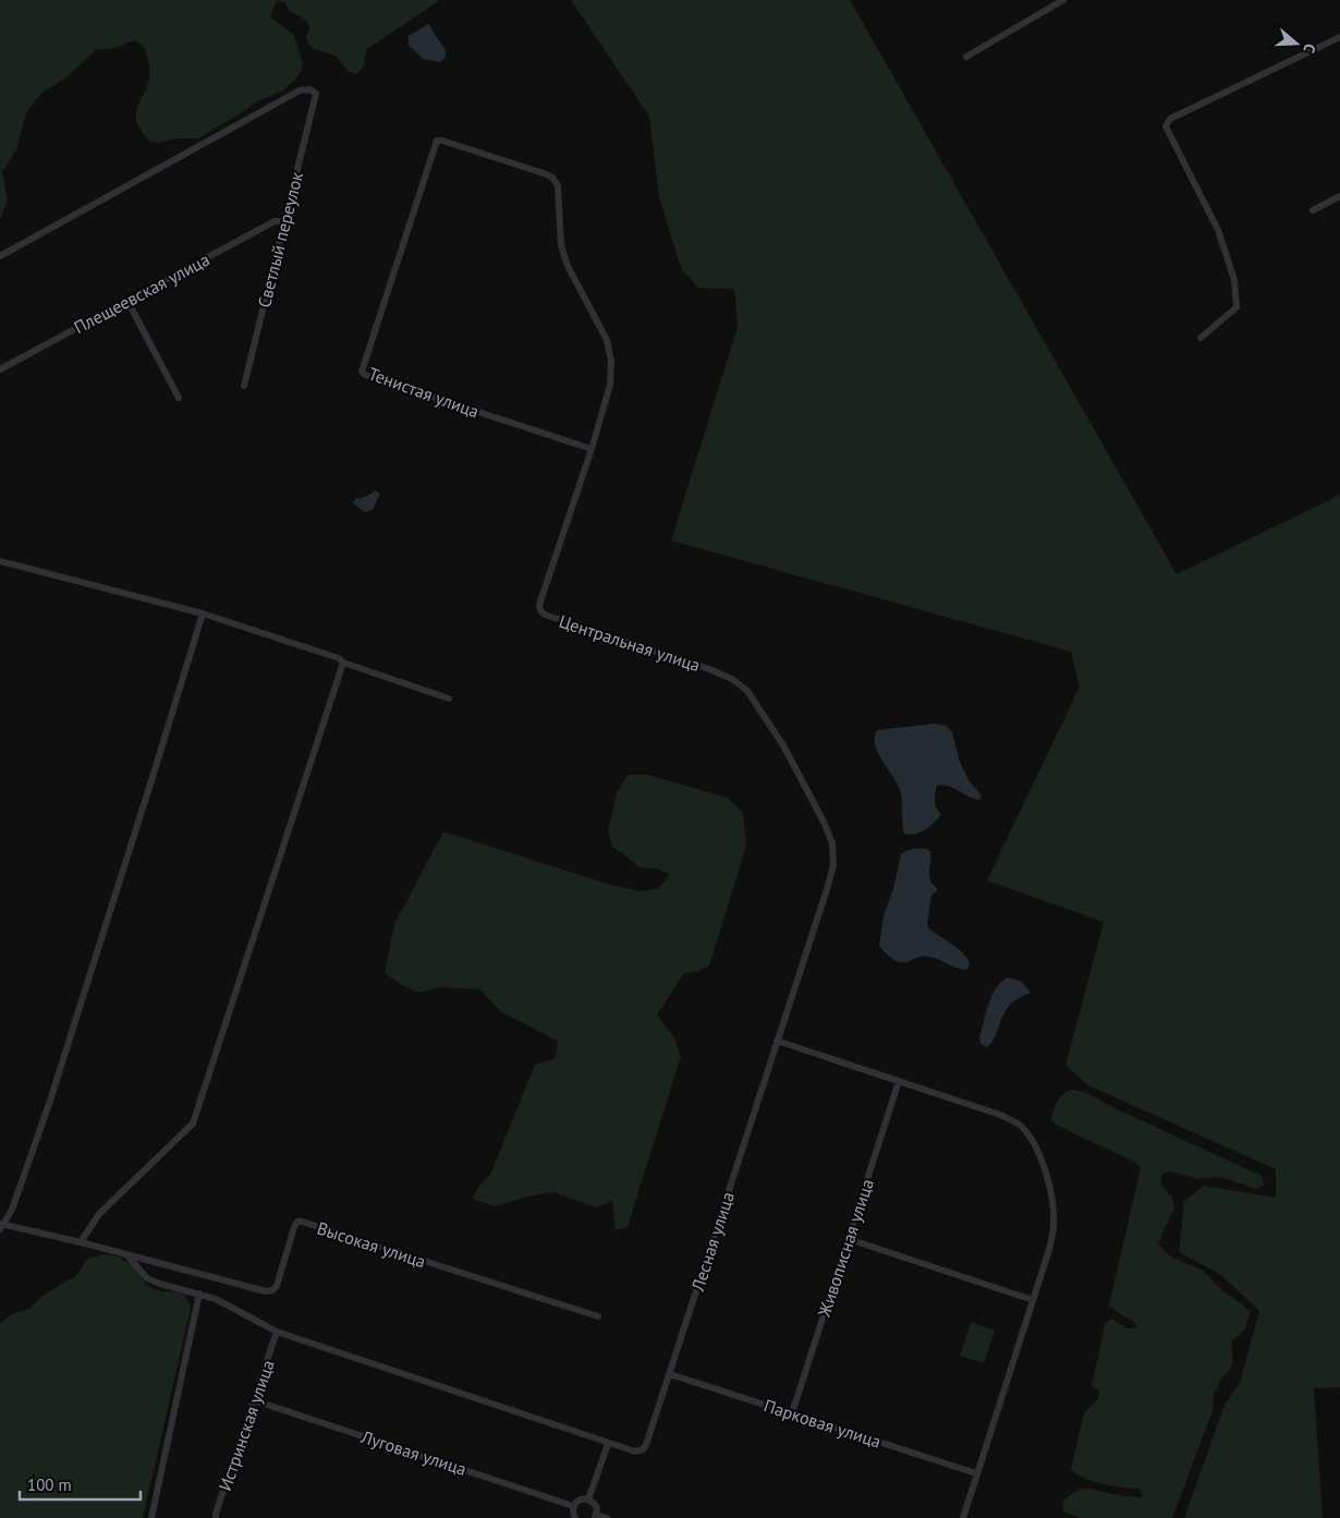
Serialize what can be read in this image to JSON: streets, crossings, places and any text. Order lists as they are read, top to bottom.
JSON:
{
  "streets": {
    "street": [
      "Светлый переулок",
      "Плещеевская улица",
      "Тенистая улица",
      "Центральная улица",
      "Лесная улица",
      "Высокая улица",
      "Живописная улица",
      "Парковая улица",
      "Истринская улица",
      "Луговая улица"
    ]
  },
  "crossings": [
    ["Светлый переулок", "Плещеевская улица"],
    ["Тенистая улица", "Центральная улица"],
    ["Центральная улица", "Лесная улица"],
    ["Лесная улица", "Парковая улица"],
    ["Живописная улица", "Парковая улица"],
    ["Истринская улица", "Луговая улица"]
  ],
  "scale_bar": "100 m",
  "north": "right"
}
